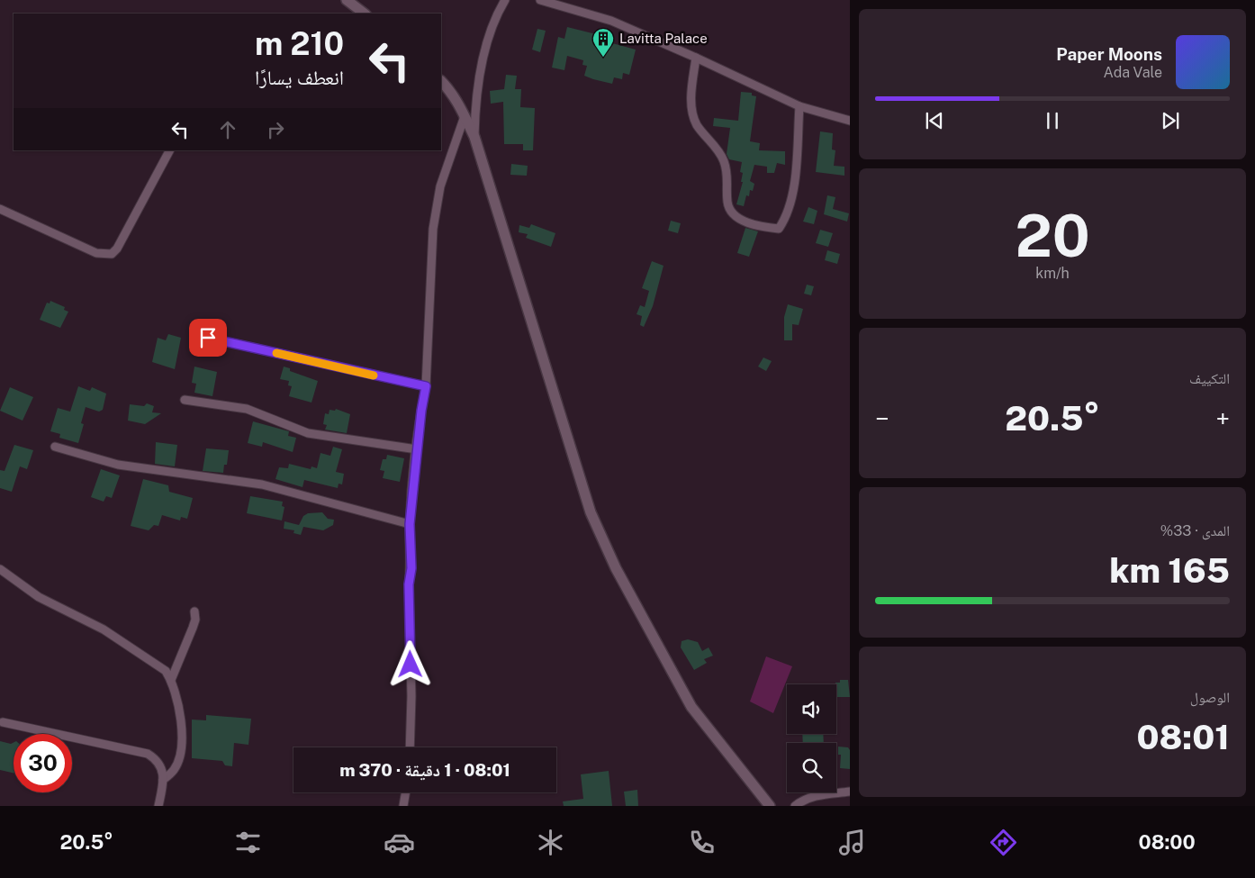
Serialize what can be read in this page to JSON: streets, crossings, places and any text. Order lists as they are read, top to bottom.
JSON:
{
  "places": {
    "building": ["Lavitta Palace"]
  },
  "page": {
    "turn": ["210 m", "انعطف يسارًا"],
    "song": ["Paper Moons", "Ada Vale"],
    "tile": [
      ["20", "km/h"],
      "التكييف",
      ["المدى · 33%", "165 km"],
      ["الوصول", "08:01"]
    ],
    "heat": ["−", "20.5°", "+"],
    "limit": "30",
    "trip": "08:01 · 1 دقيقة · 370 m",
    "tabs": ["08:00", "20.5°"]
  }
}
